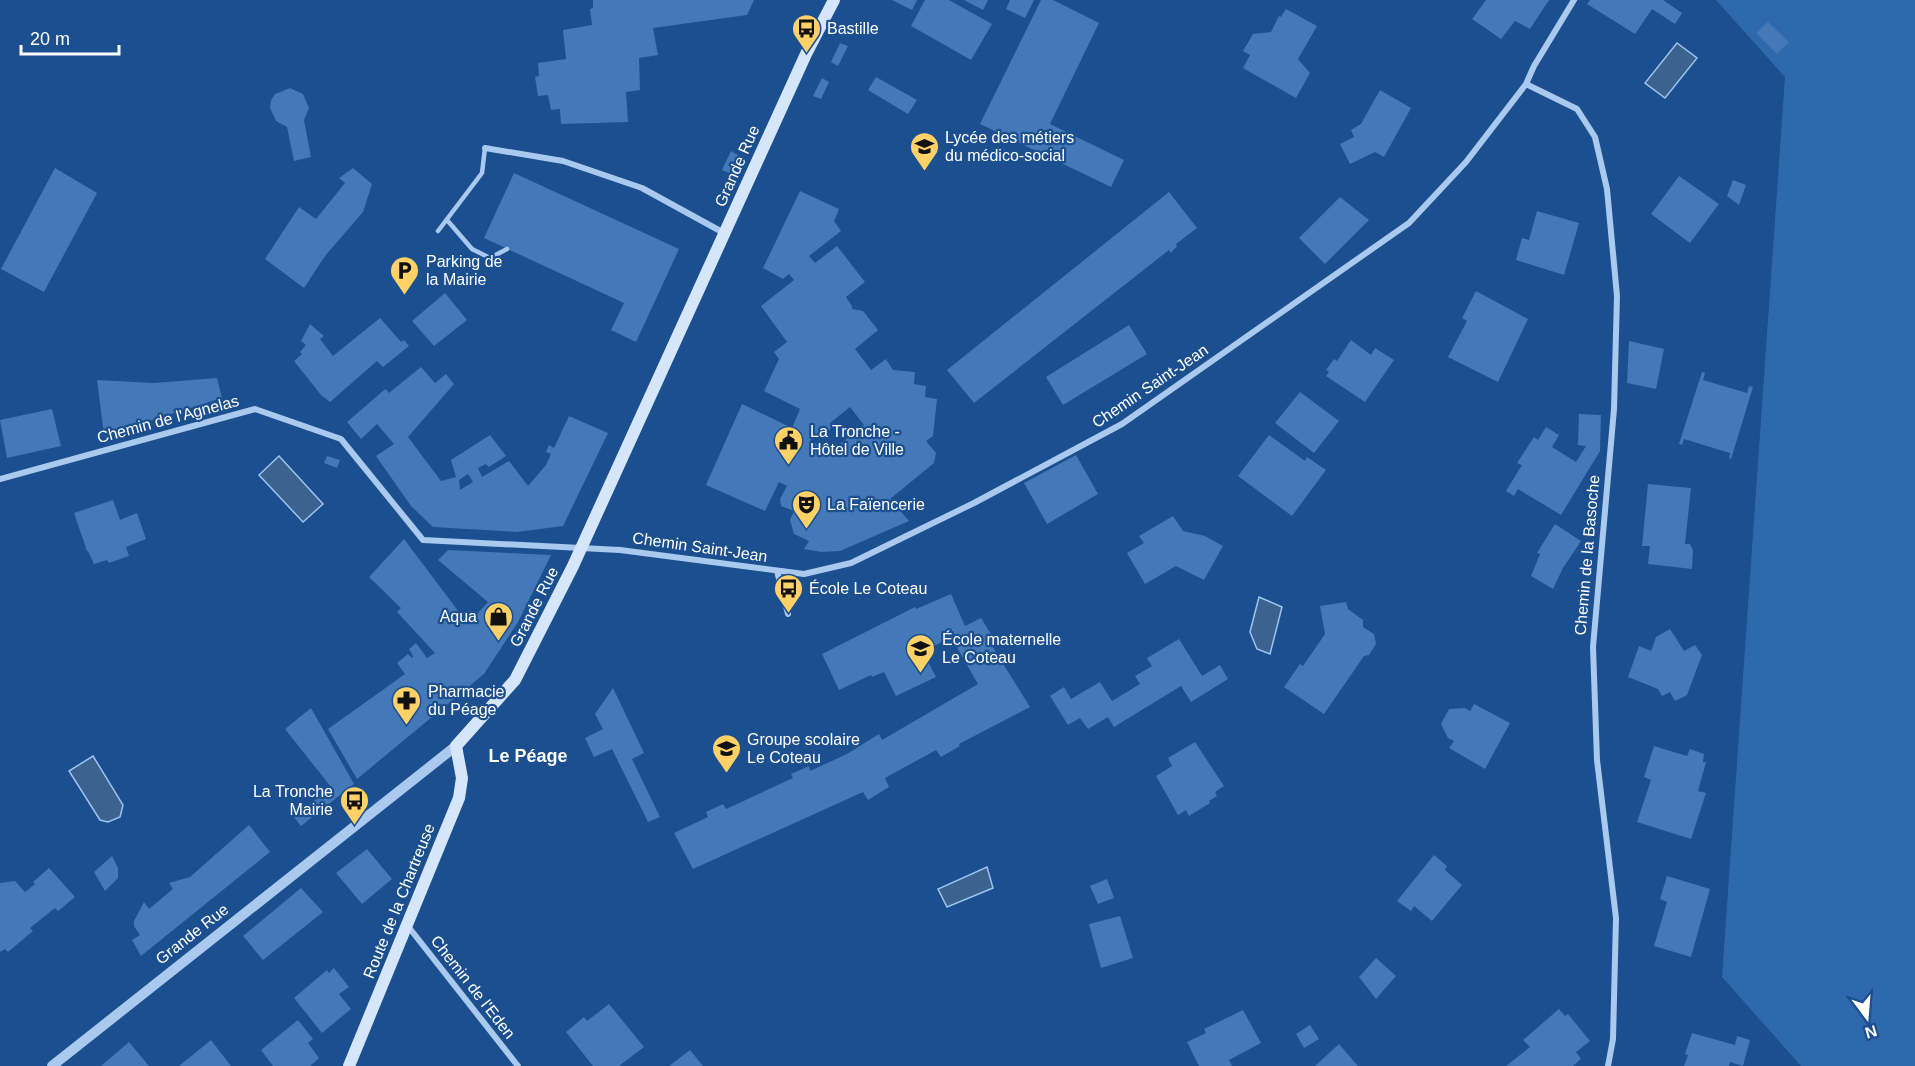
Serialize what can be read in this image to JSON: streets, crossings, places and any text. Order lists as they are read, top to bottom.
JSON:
{
  "streets": {
    "main road": ["Grande Rue", "Route de la Chartreuse"],
    "street": [
      "Chemin Saint-Jean",
      "Chemin de l'Agnelas",
      "Chemin de la Basoche",
      "Chemin de l'Eden"
    ]
  },
  "crossings": [
    ["Grande Rue", "Chemin Saint-Jean"],
    ["Grande Rue", "Chemin de l'Agnelas"],
    ["Grande Rue", "Route de la Chartreuse"],
    ["Chemin Saint-Jean", "Chemin de l'Agnelas"],
    ["Chemin Saint-Jean", "Chemin de la Basoche"],
    ["Route de la Chartreuse", "Chemin de l'Eden"]
  ],
  "districts": ["Le Péage"],
  "places": {
    "bus stop": ["Bastille", "École Le Coteau", "La Tronche Mairie"],
    "school or university": ["Lycée des métiers du médico-social", "École maternelle Le Coteau", "Groupe scolaire Le Coteau"],
    "parking": ["Parking de la Mairie"],
    "public building": ["La Tronche - Hôtel de Ville"],
    "theatre": ["La Faïencerie"],
    "shop": ["Aqua"],
    "pharmacy": ["Pharmacie du Péage"]
  },
  "scale_bar": "20 m",
  "north": "bottom"
}
